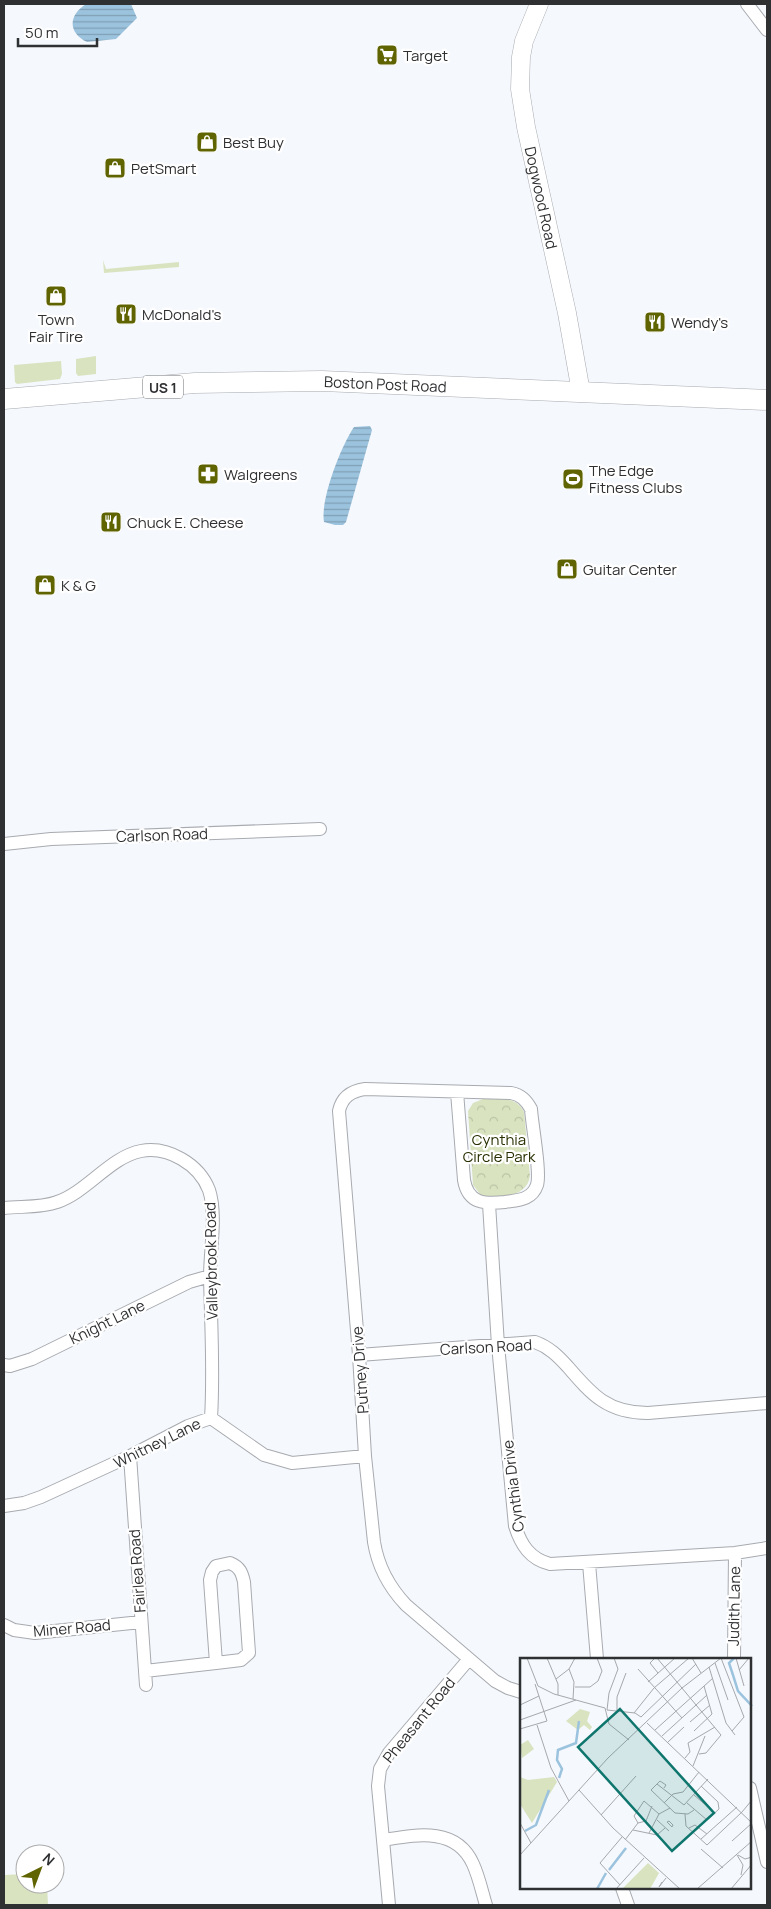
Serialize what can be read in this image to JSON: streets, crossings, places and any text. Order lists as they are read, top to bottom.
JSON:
{
  "streets": {
    "main road": ["Boston Post Road", "US 1"],
    "street": [
      "Dogwood Road",
      "Carlson Road",
      "Valleybrook Road",
      "Knight Lane",
      "Putney Drive",
      "Whitney Lane",
      "Cynthia Drive",
      "Fairlea Road",
      "Judith Lane",
      "Miner Road",
      "Pheasant Road"
    ]
  },
  "crossings": [
    ["Dogwood Road", "Boston Post Road"],
    ["Carlson Road", "Putney Drive"],
    ["Carlson Road", "Cynthia Drive"],
    ["Valleybrook Road", "Knight Lane"],
    ["Valleybrook Road", "Whitney Lane"],
    ["Putney Drive", "Whitney Lane"],
    ["Putney Drive", "Cynthia Drive"],
    ["Putney Drive", "Pheasant Road"],
    ["Whitney Lane", "Fairlea Road"],
    ["Cynthia Drive", "Judith Lane"],
    ["Fairlea Road", "Miner Road"]
  ],
  "parks": ["Cynthia Circle Park"],
  "places": {
    "supermarket": ["Target"],
    "shop": [
      "Best Buy",
      "PetSmart",
      "Town Fair Tire",
      "Guitar Center",
      "K & G"
    ],
    "restaurant": ["McDonald's", "Wendy's", "Chuck E. Cheese"],
    "pharmacy": ["Walgreens"],
    "sports": ["The Edge Fitness Clubs"]
  },
  "scale_bar": "50 m",
  "north": "top right"
}
